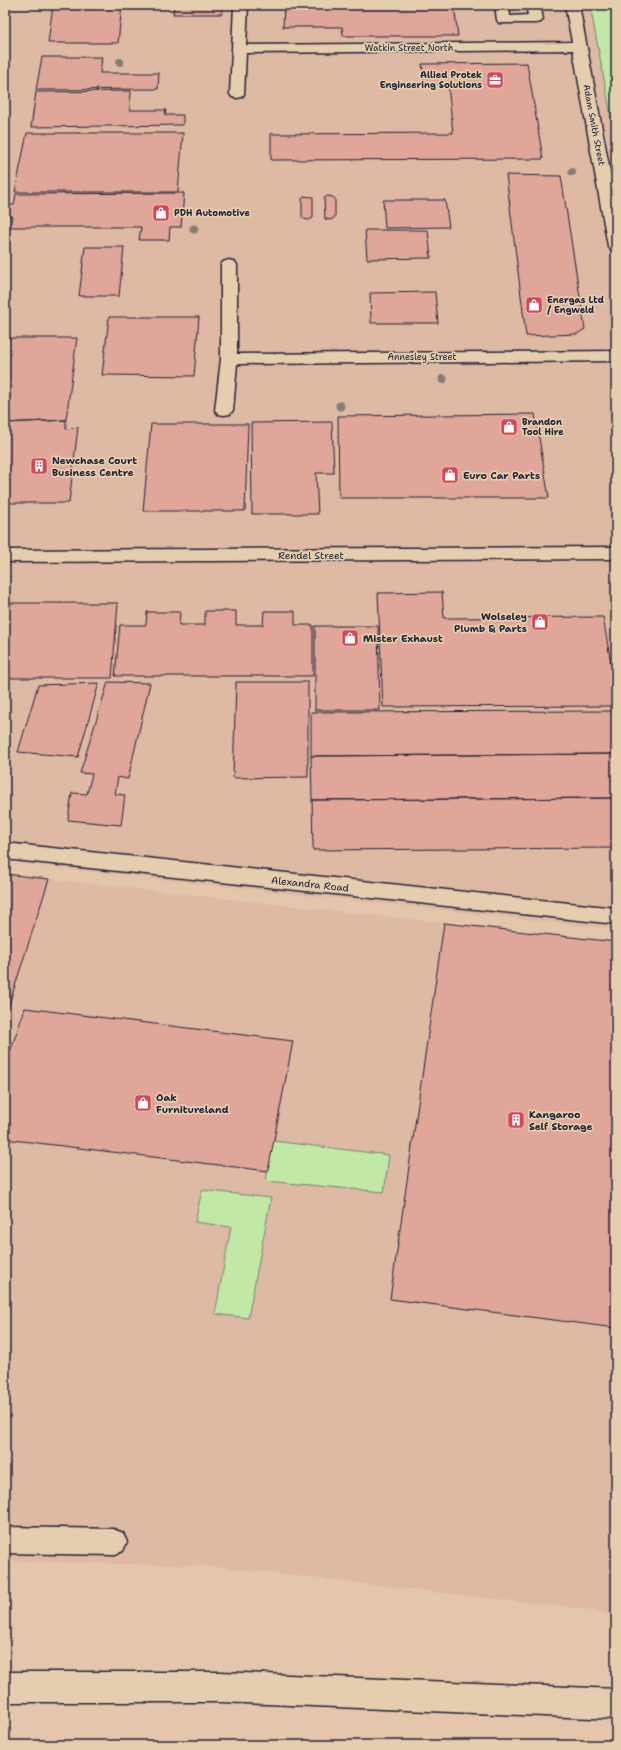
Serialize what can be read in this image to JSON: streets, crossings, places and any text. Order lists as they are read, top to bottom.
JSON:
{
  "streets": {
    "street": [
      "Watkin Street North",
      "Adam Smith Street",
      "Annesley Street",
      "Rendel Street",
      "Alexandra Road"
    ]
  },
  "crossings": [
    ["Watkin Street North", "Adam Smith Street"]
  ],
  "places": {
    "office": ["Allied Protek Engineering Solutions"],
    "shop": [
      "PDH Automotive",
      "Energas Ltd / Engweld",
      "Brandon Tool Hire",
      "Euro Car Parts",
      "Wolseley Plumb & Parts",
      "Mister Exhaust",
      "Oak Furnitureland"
    ],
    "building": ["Newchase Court Business Centre", "Kangaroo Self Storage"]
  }
}
